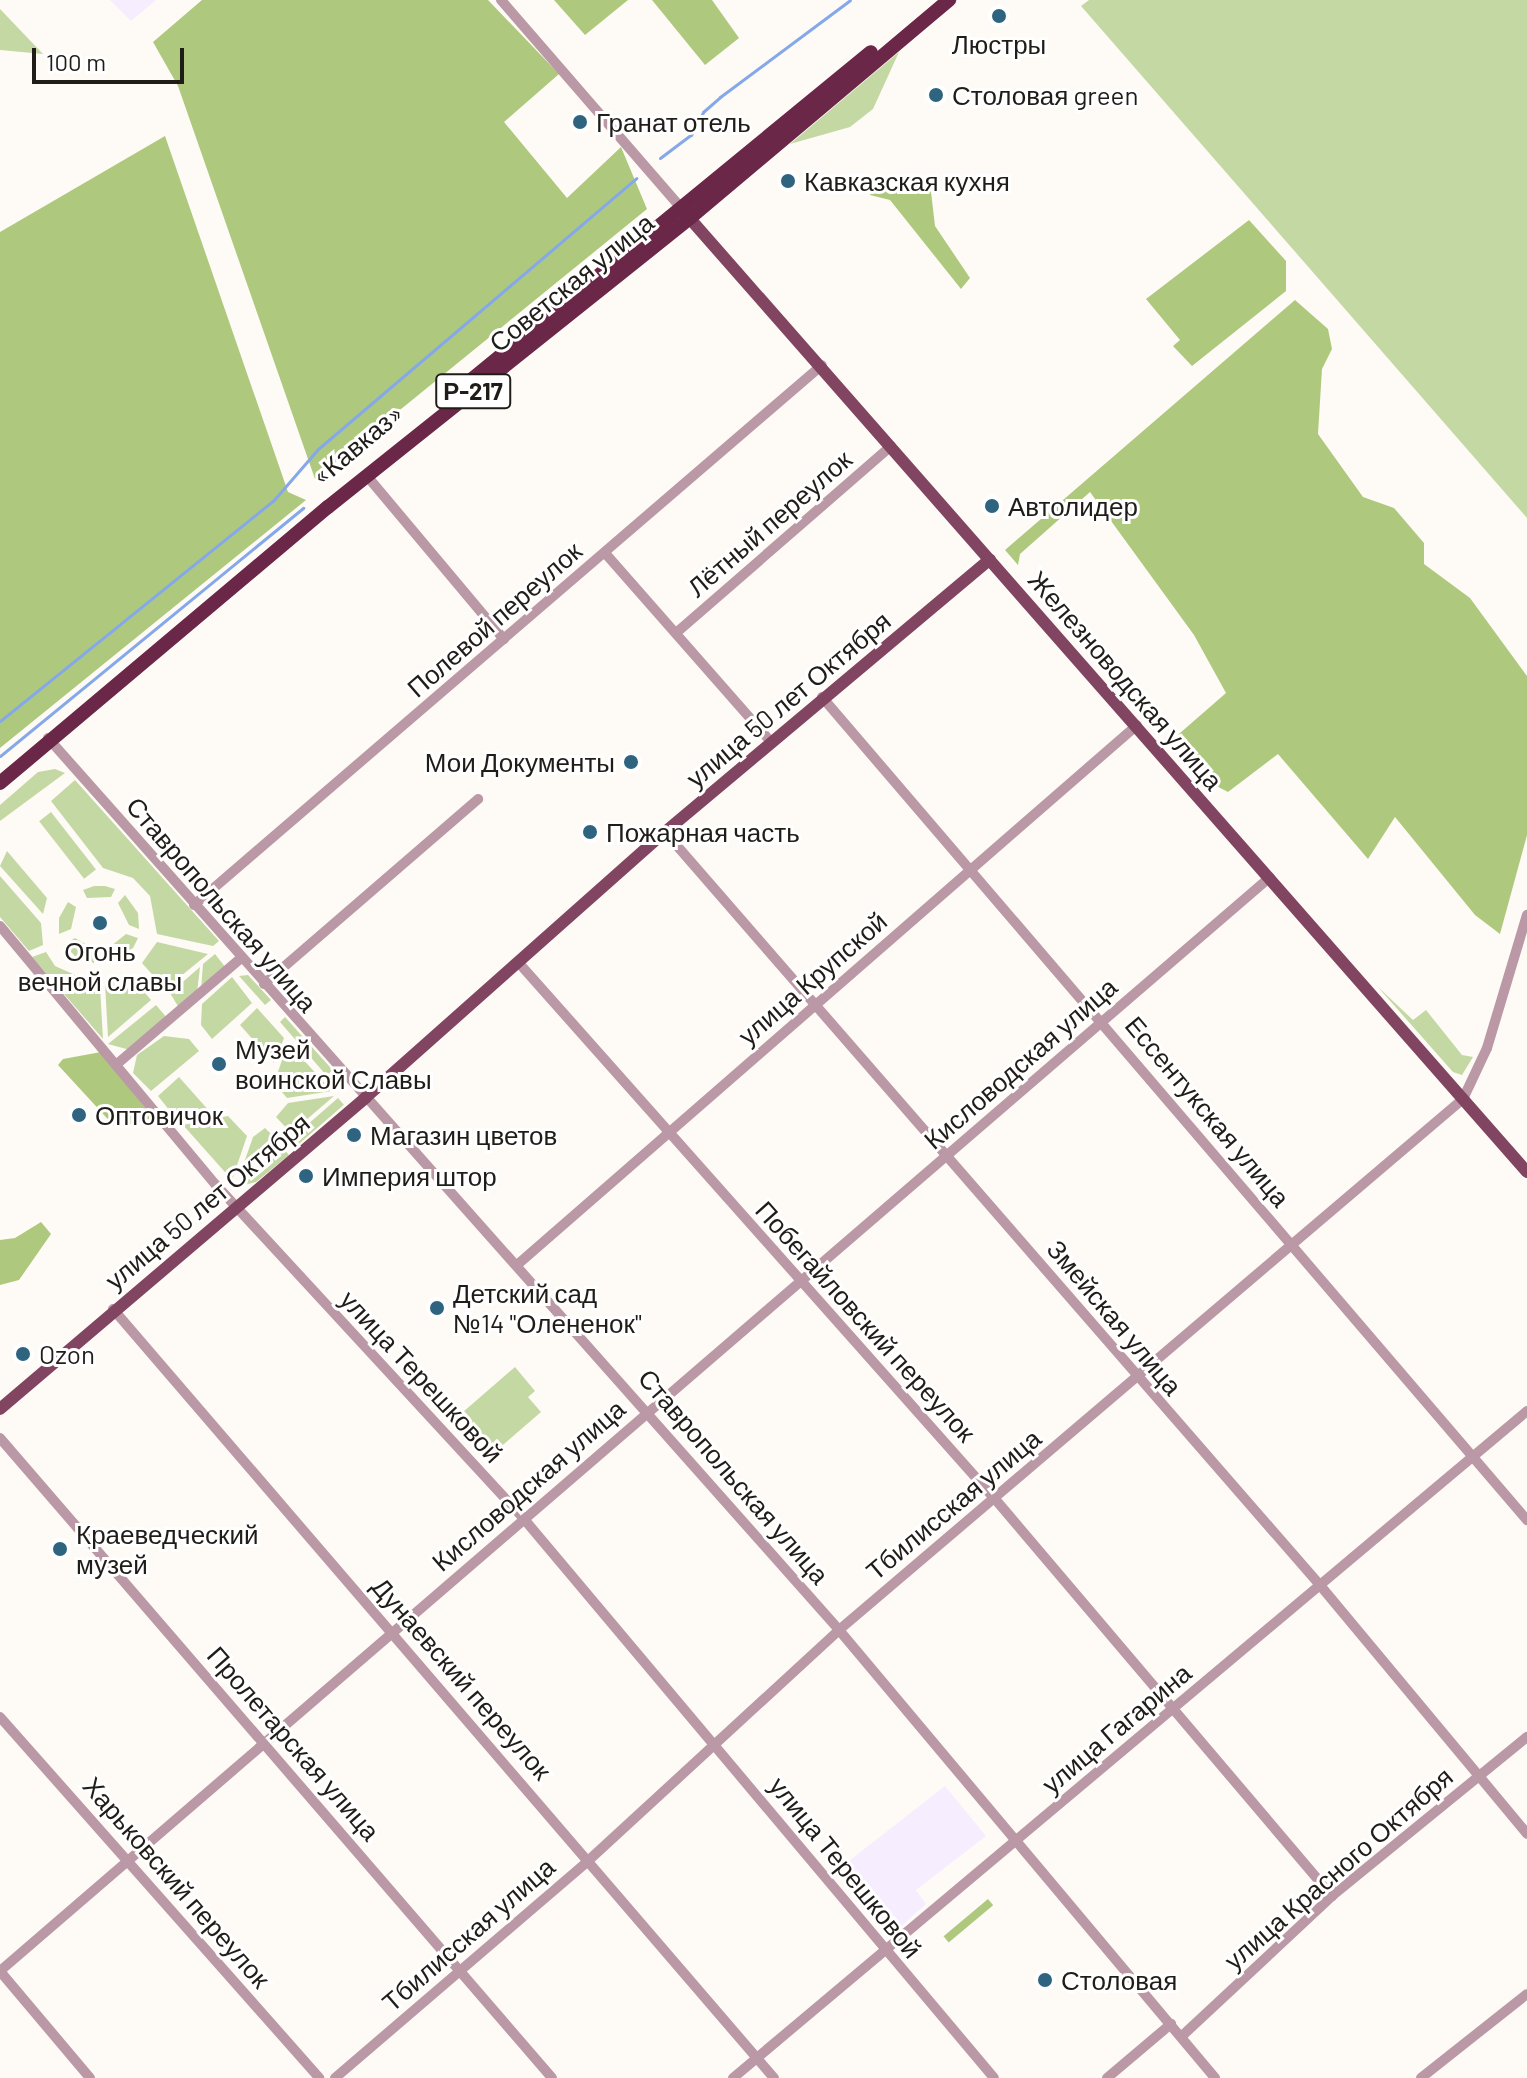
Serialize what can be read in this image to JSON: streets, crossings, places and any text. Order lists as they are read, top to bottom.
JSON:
{
  "streets": {
    "highway": ["Советская улица", "Р-217", "«Кавказ»"],
    "main road": ["Железноводская улица", "улица 50 лет Октября"],
    "street": [
      "Лётный переулок",
      "Полевой переулок",
      "Ставропольская улица",
      "улица Крупской",
      "Кисловодская улица",
      "Ессентукская улица",
      "Змейская улица",
      "Побегайловский переулок",
      "улица Терешковой",
      "Тбилисская улица",
      "Дунаевский переулок",
      "улица Гагарина",
      "Пролетарская улица",
      "улица Красного Октября",
      "Харьковский переулок"
    ]
  },
  "crossings": [
    ["Советская улица", "«Кавказ»"],
    ["Советская улица", "Железноводская улица"],
    ["Советская улица", "Ставропольская улица"],
    ["«Кавказ»", "Железноводская улица"],
    ["«Кавказ»", "Ставропольская улица"],
    ["Лётный переулок", "Железноводская улица"],
    ["Полевой переулок", "Железноводская улица"],
    ["Полевой переулок", "Ставропольская улица"],
    ["Железноводская улица", "улица 50 лет Октября"],
    ["Железноводская улица", "улица Крупской"],
    ["Железноводская улица", "Кисловодская улица"],
    ["Железноводская улица", "Тбилисская улица"],
    ["улица 50 лет Октября", "Ставропольская улица"],
    ["улица 50 лет Октября", "Ессентукская улица"],
    ["улица 50 лет Октября", "Змейская улица"],
    ["улица 50 лет Октября", "Побегайловский переулок"],
    ["улица 50 лет Октября", "улица Терешковой"],
    ["улица 50 лет Октября", "Дунаевский переулок"],
    ["Ставропольская улица", "улица Крупской"],
    ["Ставропольская улица", "Кисловодская улица"],
    ["Ставропольская улица", "Тбилисская улица"],
    ["Ставропольская улица", "улица Гагарина"],
    ["Ставропольская улица", "улица Красного Октября"],
    ["улица Крупской", "Ессентукская улица"],
    ["улица Крупской", "Змейская улица"],
    ["улица Крупской", "Побегайловский переулок"],
    ["Кисловодская улица", "Ессентукская улица"],
    ["Кисловодская улица", "Змейская улица"],
    ["Кисловодская улица", "Побегайловский переулок"],
    ["Кисловодская улица", "улица Терешковой"],
    ["Кисловодская улица", "Дунаевский переулок"],
    ["Кисловодская улица", "Пролетарская улица"],
    ["Кисловодская улица", "Харьковский переулок"],
    ["Ессентукская улица", "Тбилисская улица"],
    ["Ессентукская улица", "улица Гагарина"],
    ["Змейская улица", "Тбилисская улица"],
    ["Змейская улица", "улица Гагарина"],
    ["Змейская улица", "улица Красного Октября"],
    ["Побегайловский переулок", "Тбилисская улица"],
    ["Побегайловский переулок", "улица Гагарина"],
    ["Побегайловский переулок", "улица Красного Октября"],
    ["улица Терешковой", "Тбилисская улица"],
    ["улица Терешковой", "улица Гагарина"],
    ["Тбилисская улица", "Дунаевский переулок"],
    ["Тбилисская улица", "Пролетарская улица"],
    ["Дунаевский переулок", "улица Гагарина"]
  ],
  "places": [
    "Люстры",
    "Столовая green",
    "Гранат отель",
    "Кавказская кухня",
    "Автолидер",
    "Мои Документы",
    "Пожарная часть",
    "Огонь вечной славы",
    "Музей воинской Славы",
    "Оптовичок",
    "Магазин цветов",
    "Империя штор",
    "Детский сад №14 \"Олененок\"",
    "Ozon",
    "Краеведческий музей",
    "Столовая"
  ],
  "scale_bar": "100 m"
}
